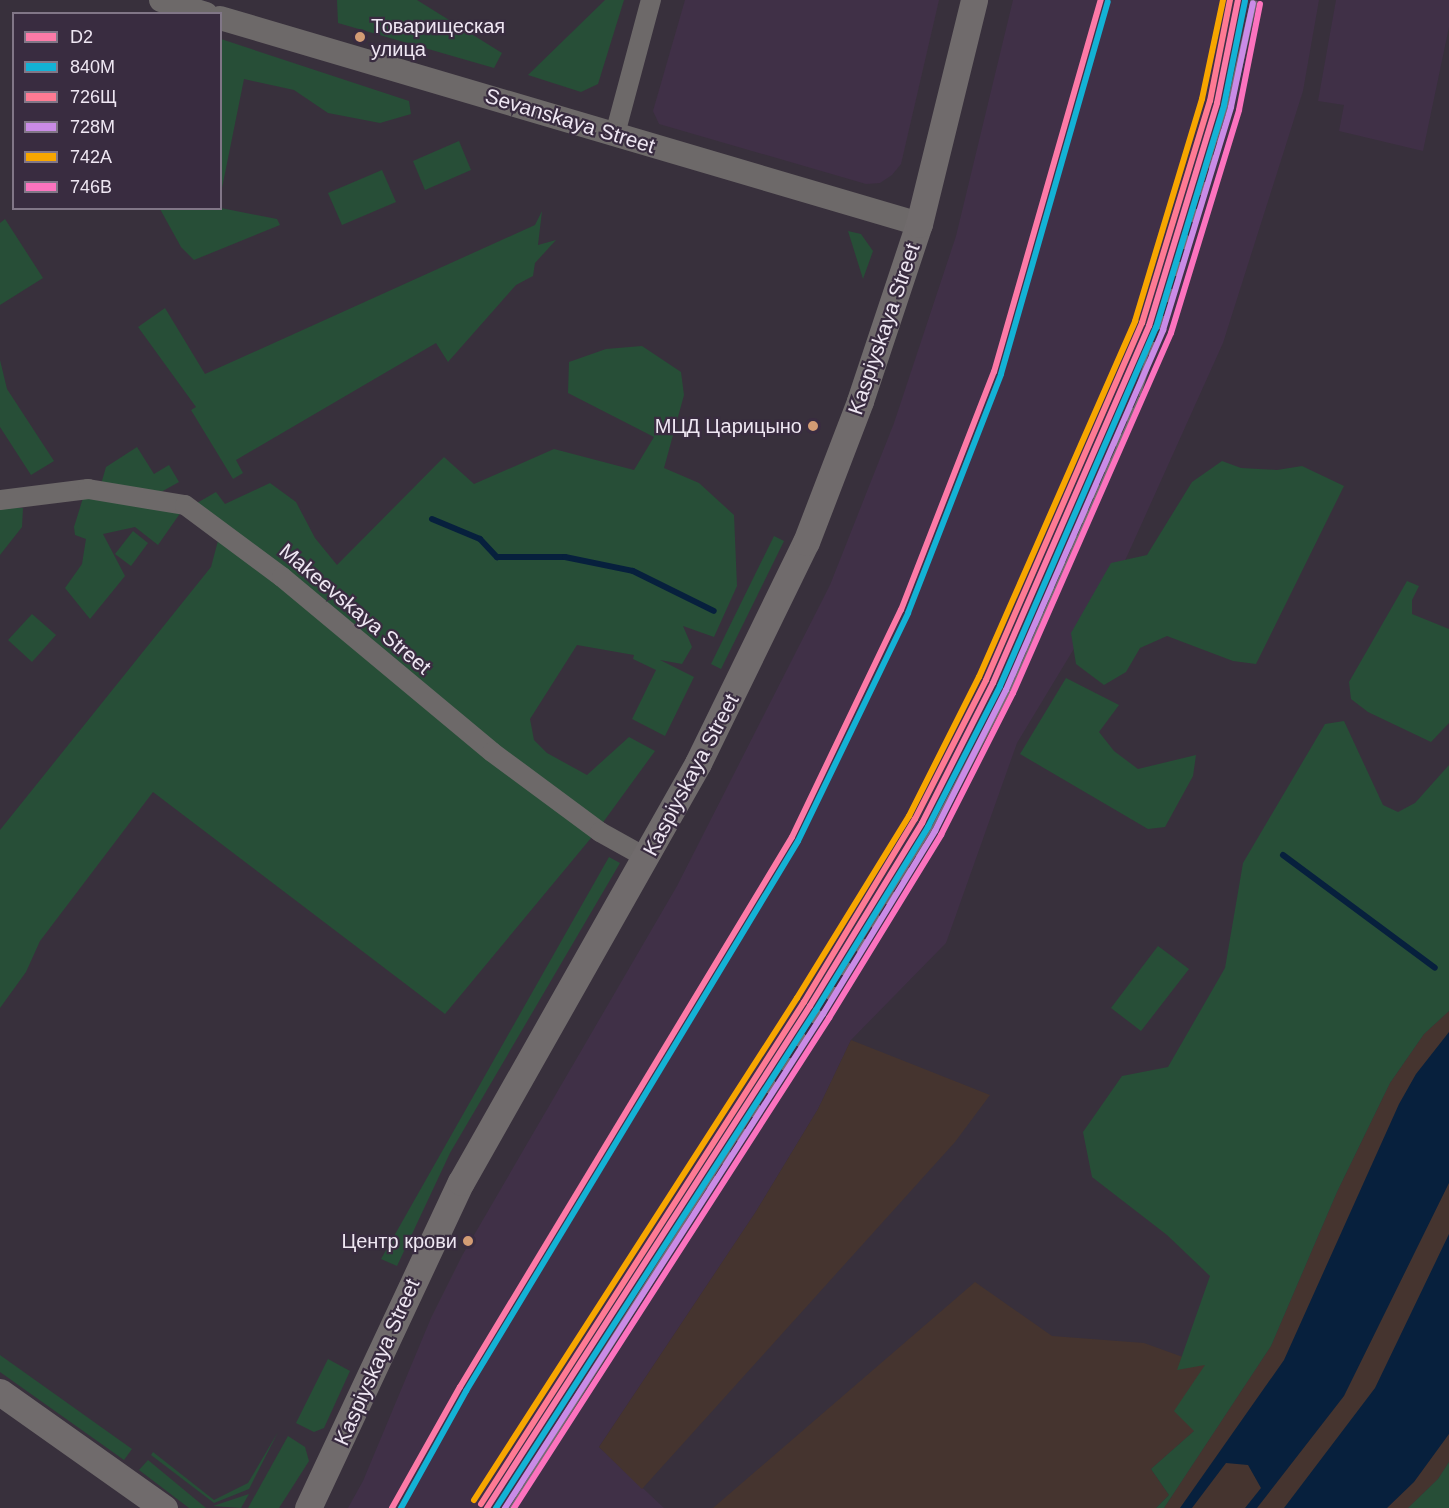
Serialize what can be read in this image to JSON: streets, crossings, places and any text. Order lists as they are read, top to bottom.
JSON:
{
  "streets": {
    "main road": ["Kaspiyskaya Street"],
    "street": ["Sevanskaya Street", "Makeevskaya Street"]
  },
  "crossings": [
    ["Sevanskaya Street", "Kaspiyskaya Street"],
    ["Kaspiyskaya Street", "Makeevskaya Street"]
  ],
  "places": ["Товарищеская улица", "МЦД Царицыно", "Центр крови"],
  "lines": [
    "transit line D2",
    "transit line 726Щ",
    "transit line 742А",
    "transit line 840М",
    "transit line 728М",
    "transit line 746В"
  ],
  "legend": [
    "D2",
    "840М",
    "726Щ",
    "728М",
    "742А",
    "746В"
  ]
}
